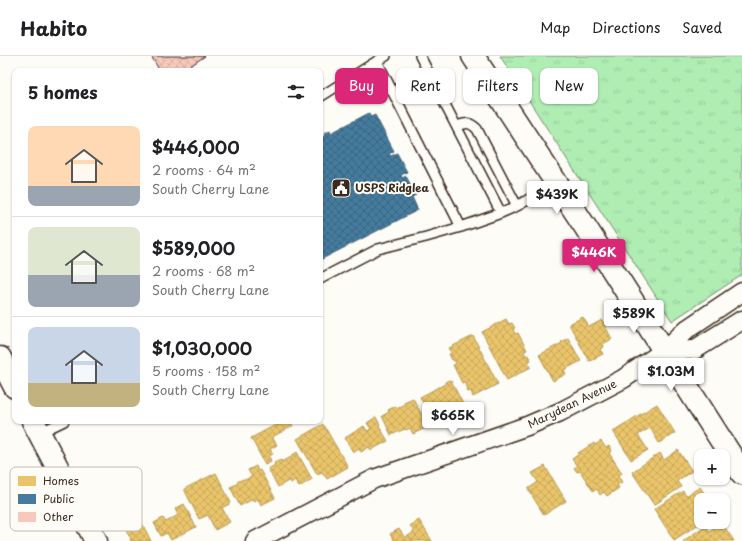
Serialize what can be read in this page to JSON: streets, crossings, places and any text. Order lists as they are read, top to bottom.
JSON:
{
  "streets": {
    "street": ["Marydean Avenue"]
  },
  "places": {
    "public building": ["USPS Ridglea"]
  },
  "legend": ["Homes", "Public", "Other"],
  "page": {
    "header": "Habito",
    "nav": ["Map", "Directions", "Saved"],
    "chip": [
      "Buy",
      "Rent",
      "Filters",
      "New"
    ],
    "heading": "5 homes",
    "list": [
      {
        "name": "$446,000",
        "note": "2 rooms · 64 m² · South Cherry Lane"
      },
      {
        "name": "$589,000",
        "note": "2 rooms · 68 m² · South Cherry Lane"
      },
      {
        "name": "$1,030,000",
        "note": "5 rooms · 158 m² · South Cherry Lane"
      }
    ],
    "price": [
      "$439K",
      "$446K",
      "$589K",
      "$1.03M",
      "$665K"
    ],
    "map_buttons": ["+", "−"]
  }
}
